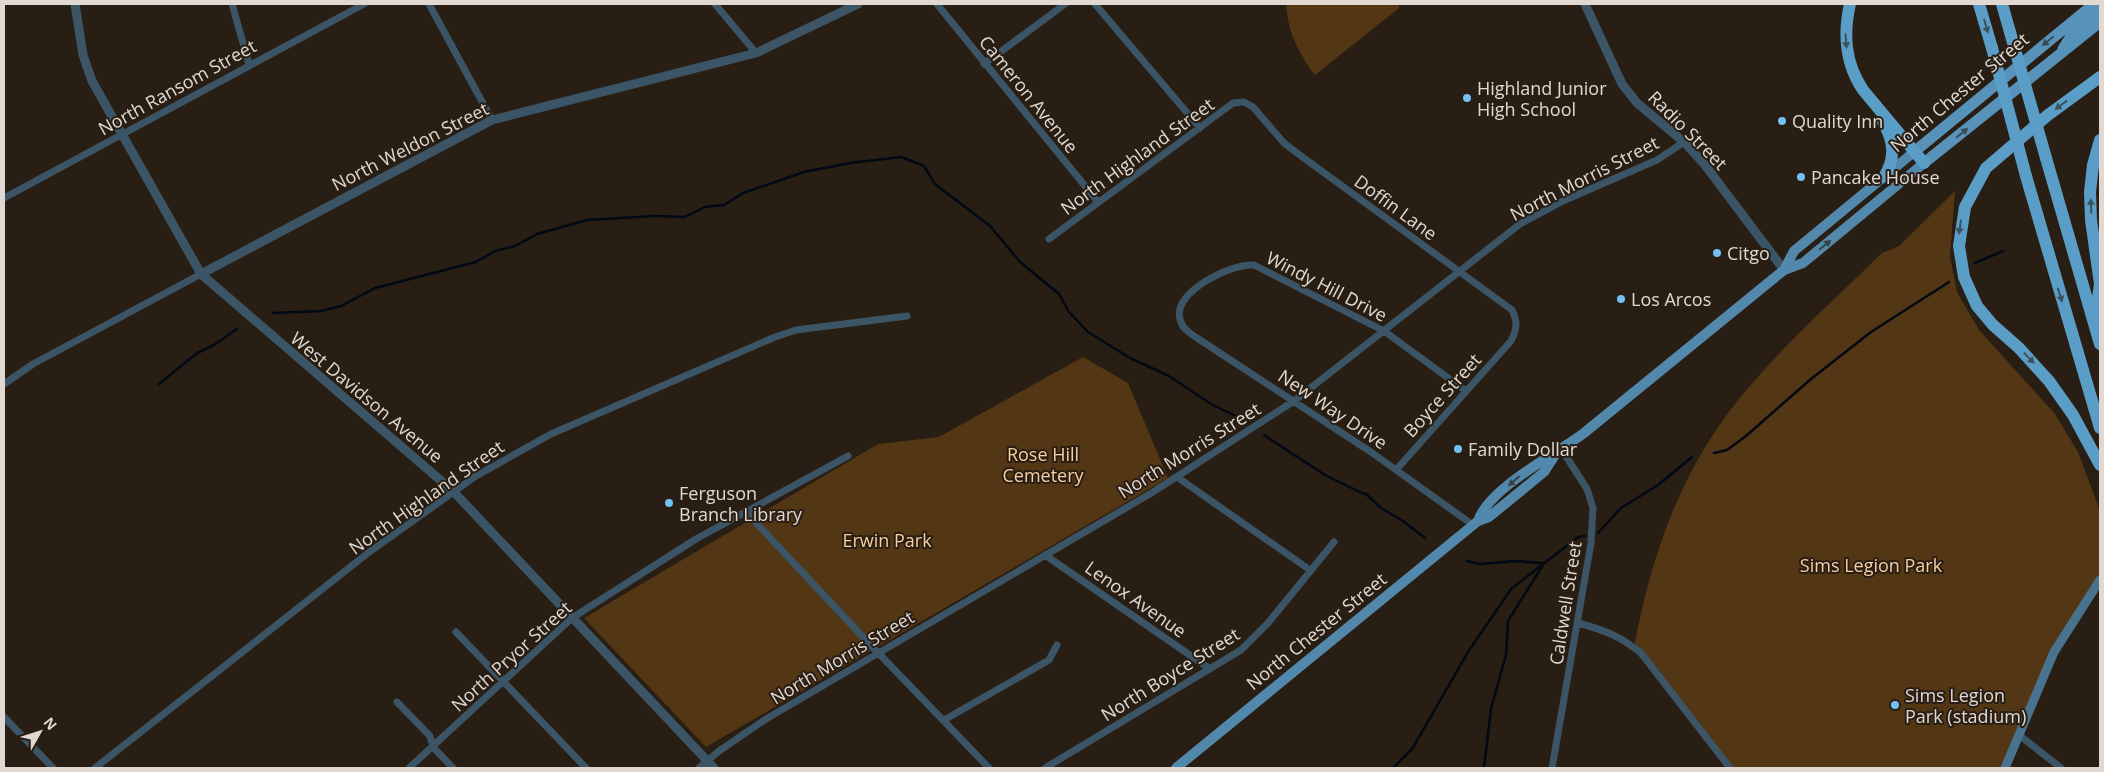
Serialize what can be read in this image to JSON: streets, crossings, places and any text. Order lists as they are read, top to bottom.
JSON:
{
  "streets": {
    "highway": ["North Chester Street"],
    "street": [
      "North Ransom Street",
      "Cameron Avenue",
      "Radio Street",
      "North Weldon Street",
      "North Highland Street",
      "North Morris Street",
      "Doffin Lane",
      "Windy Hill Drive",
      "Boyce Street",
      "West Davidson Avenue",
      "New Way Drive",
      "Lenox Avenue",
      "Caldwell Street",
      "North Pryor Street",
      "North Boyce Street"
    ]
  },
  "crossings": [
    ["North Ransom Street", "West Davidson Avenue"],
    ["North Chester Street", "Radio Street"],
    ["North Chester Street", "New Way Drive"],
    ["North Chester Street", "Caldwell Street"],
    ["Cameron Avenue", "North Highland Street"],
    ["Radio Street", "North Morris Street"],
    ["North Weldon Street", "West Davidson Avenue"],
    ["North Highland Street", "Doffin Lane"],
    ["North Highland Street", "West Davidson Avenue"],
    ["North Morris Street", "Doffin Lane"],
    ["North Morris Street", "Windy Hill Drive"],
    ["North Morris Street", "West Davidson Avenue"],
    ["North Morris Street", "New Way Drive"],
    ["North Morris Street", "Lenox Avenue"],
    ["Doffin Lane", "Boyce Street"],
    ["Windy Hill Drive", "Boyce Street"],
    ["Windy Hill Drive", "New Way Drive"],
    ["Boyce Street", "New Way Drive"],
    ["West Davidson Avenue", "North Pryor Street"],
    ["Lenox Avenue", "North Boyce Street"]
  ],
  "parks": ["Rose Hill Cemetery", "Erwin Park", "Sims Legion Park"],
  "places": [
    "Highland Junior High School",
    "Quality Inn",
    "Pancake House",
    "Citgo",
    "Los Arcos",
    "Family Dollar",
    "Ferguson Branch Library",
    "Sims Legion Park (stadium)"
  ],
  "north": "top right"
}
